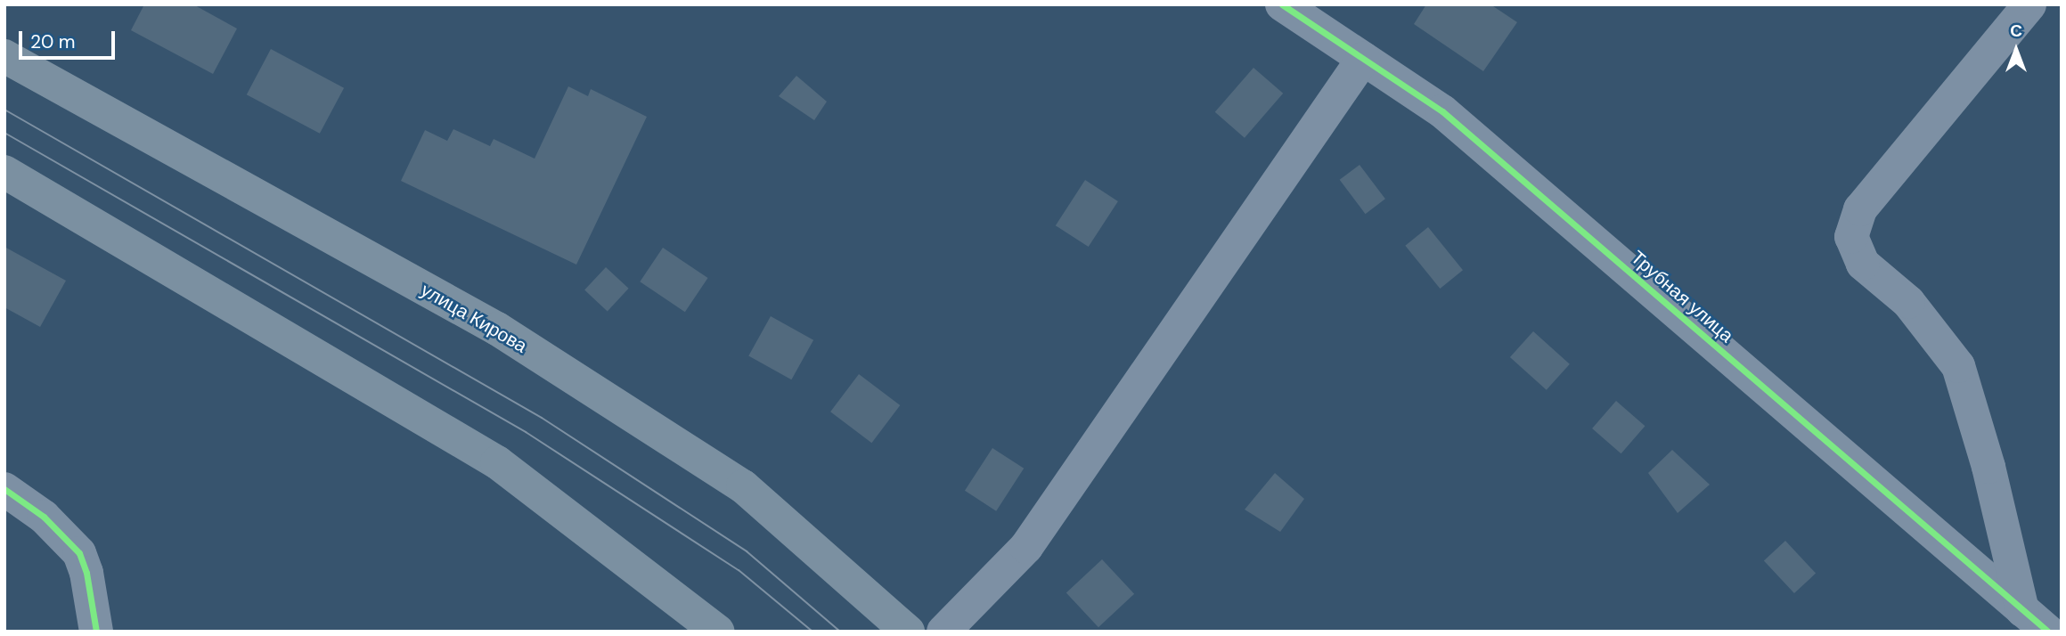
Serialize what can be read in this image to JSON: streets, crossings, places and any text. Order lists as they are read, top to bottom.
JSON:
{
  "streets": {
    "main road": ["улица Кирова"],
    "street": ["Трубная улица"]
  },
  "scale_bar": "20 m",
  "north": "top"
}
